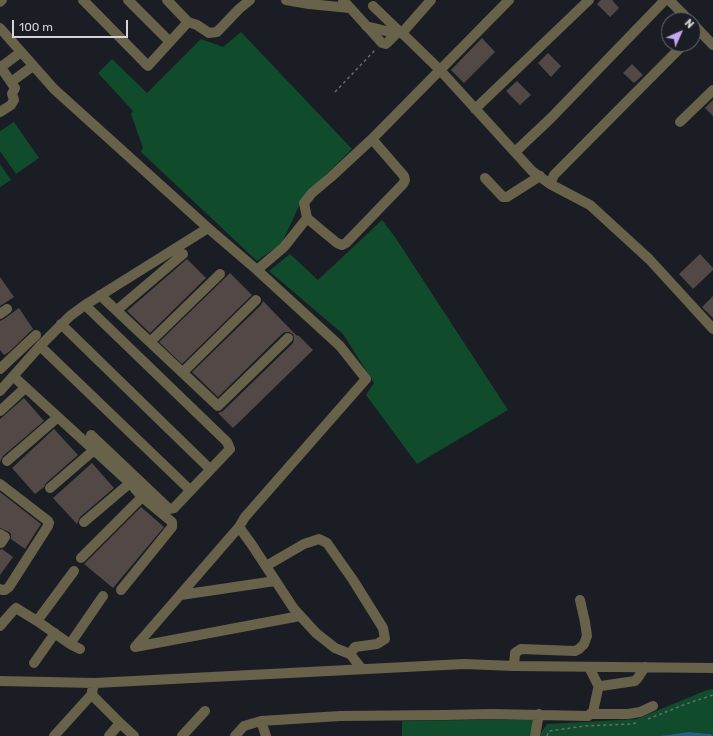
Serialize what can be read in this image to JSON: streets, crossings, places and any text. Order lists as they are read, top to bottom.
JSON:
{
  "scale_bar": "100 m",
  "north": "top right"
}
